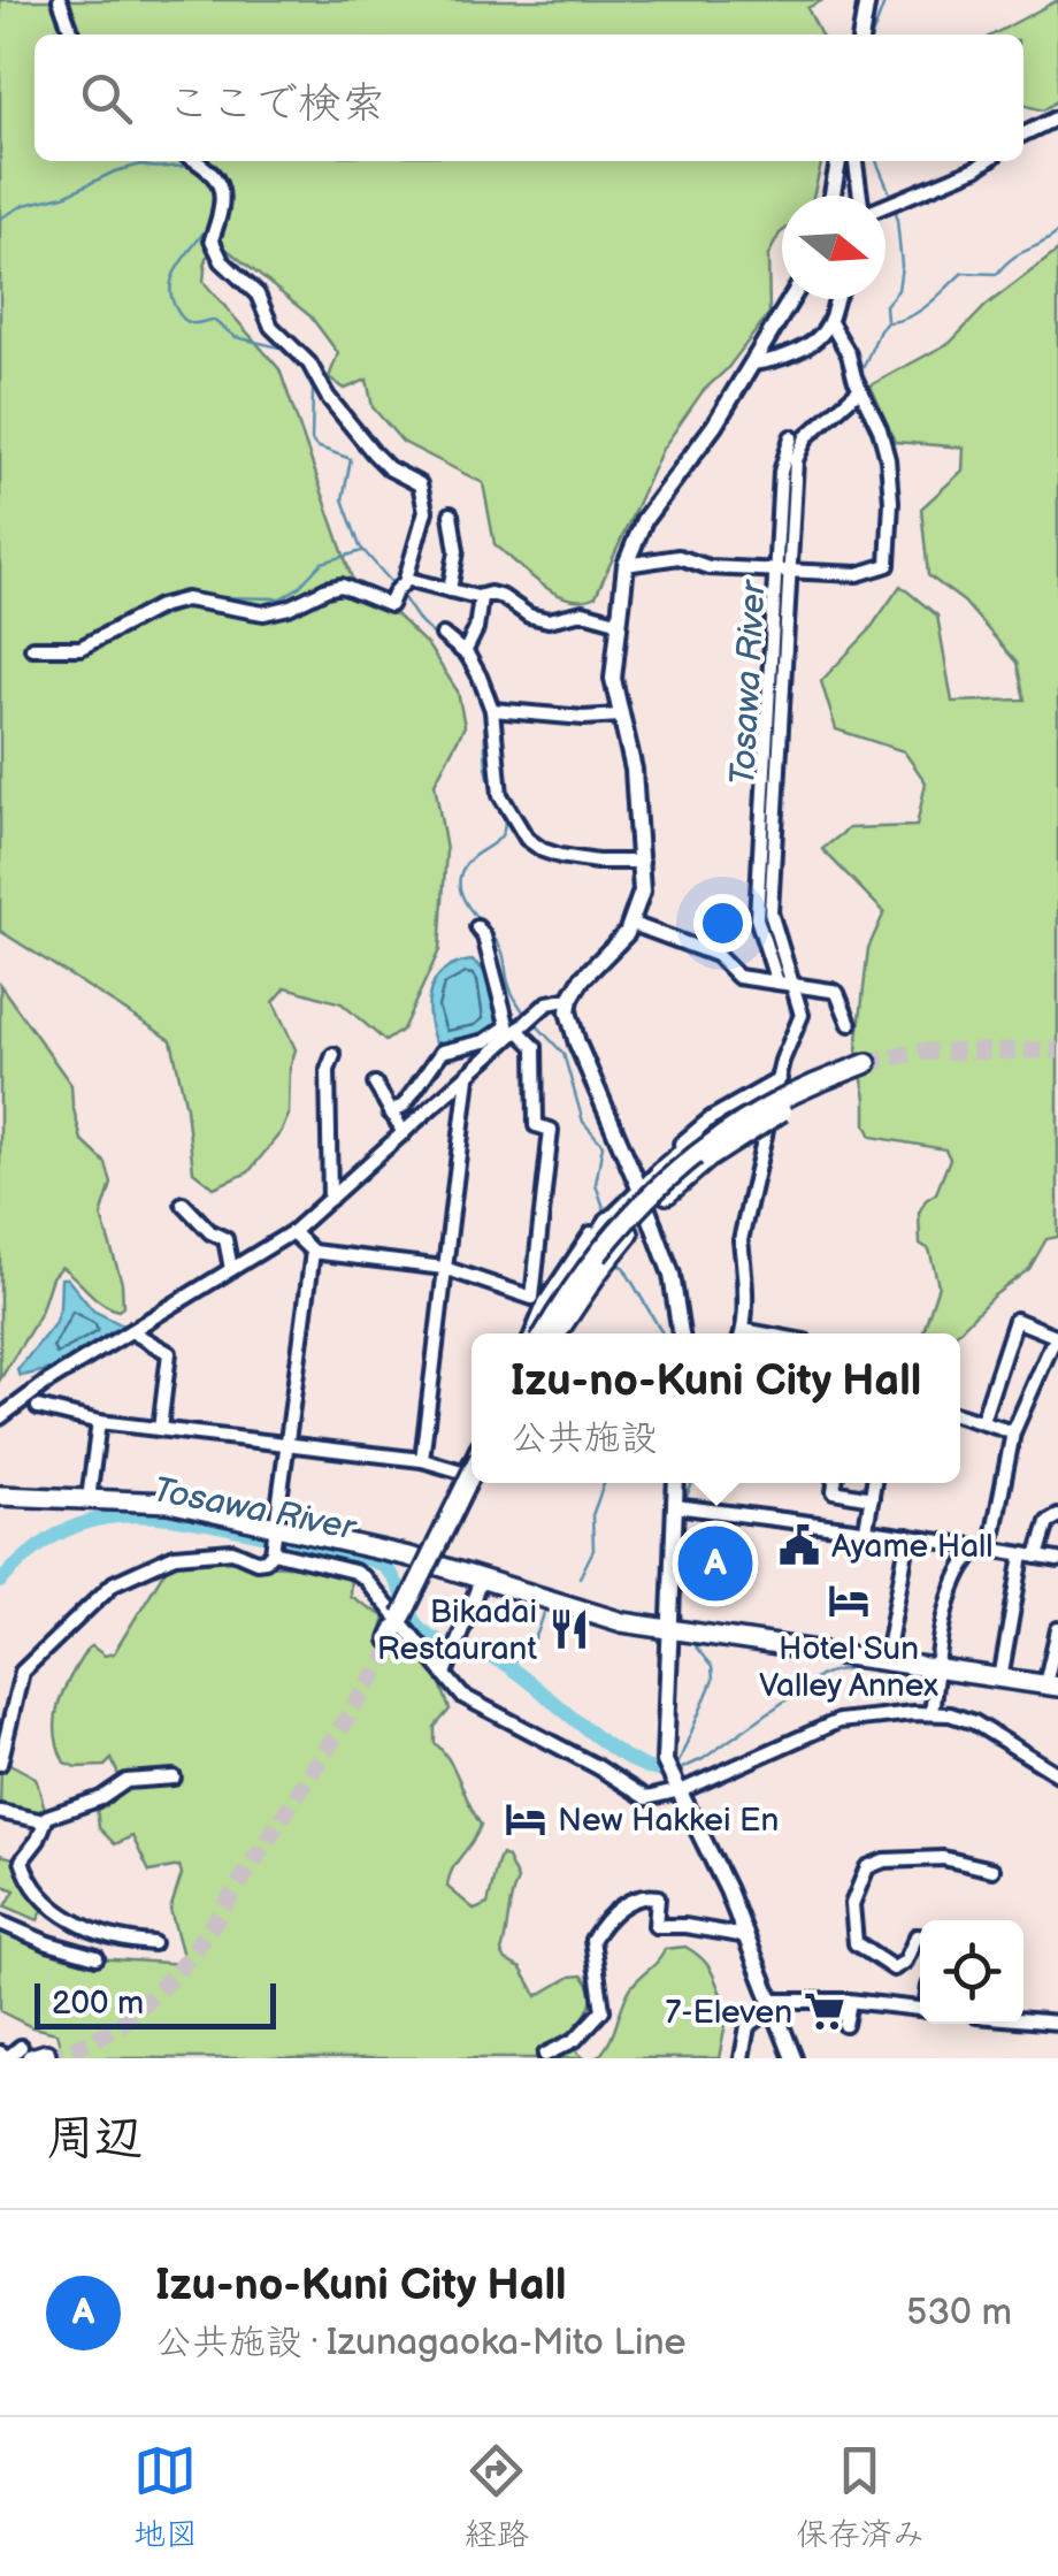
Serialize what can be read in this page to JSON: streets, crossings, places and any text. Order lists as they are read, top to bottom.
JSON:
{
  "water": ["Tosawa River"],
  "places": {
    "public building": ["Ayame Hall"],
    "hotel": ["Hotel Sun Valley Annex", "New Hakkei En"],
    "restaurant": ["Bikadai Restaurant"],
    "supermarket": ["7-Eleven"]
  },
  "scale_bar": "200 m",
  "north": "right",
  "page": {
    "search": "ここで検索",
    "popup": ["Izu-no-Kuni City Hall", "公共施設"],
    "pins": "A",
    "scale": "200 m",
    "heading": "周辺",
    "list": [
      {
        "mark": "A",
        "name": "Izu-no-Kuni City Hall",
        "note": "公共施設 · Izunagaoka-Mito Line",
        "value": "530 m"
      }
    ],
    "nav": ["地図", "経路", "保存済み"]
  }
}
